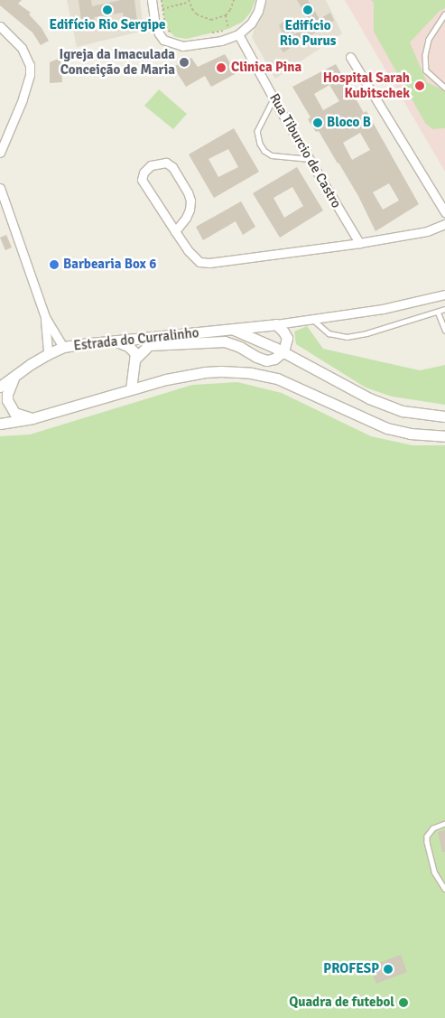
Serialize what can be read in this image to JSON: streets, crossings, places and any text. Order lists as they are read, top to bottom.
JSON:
{
  "streets": {
    "street": ["Rua Tiburcio de Castro", "Estrada do Curralinho"]
  },
  "places": [
    "Edifício Rio Sergipe",
    "Edifício Rio Purus",
    "Igreja da Imaculada Conceição de Maria",
    "Clinica Pina",
    "Hospital Sarah Kubitschek",
    "Bloco B",
    "Barbearia Box 6",
    "PROFESP",
    "Quadra de futebol"
  ]
}
